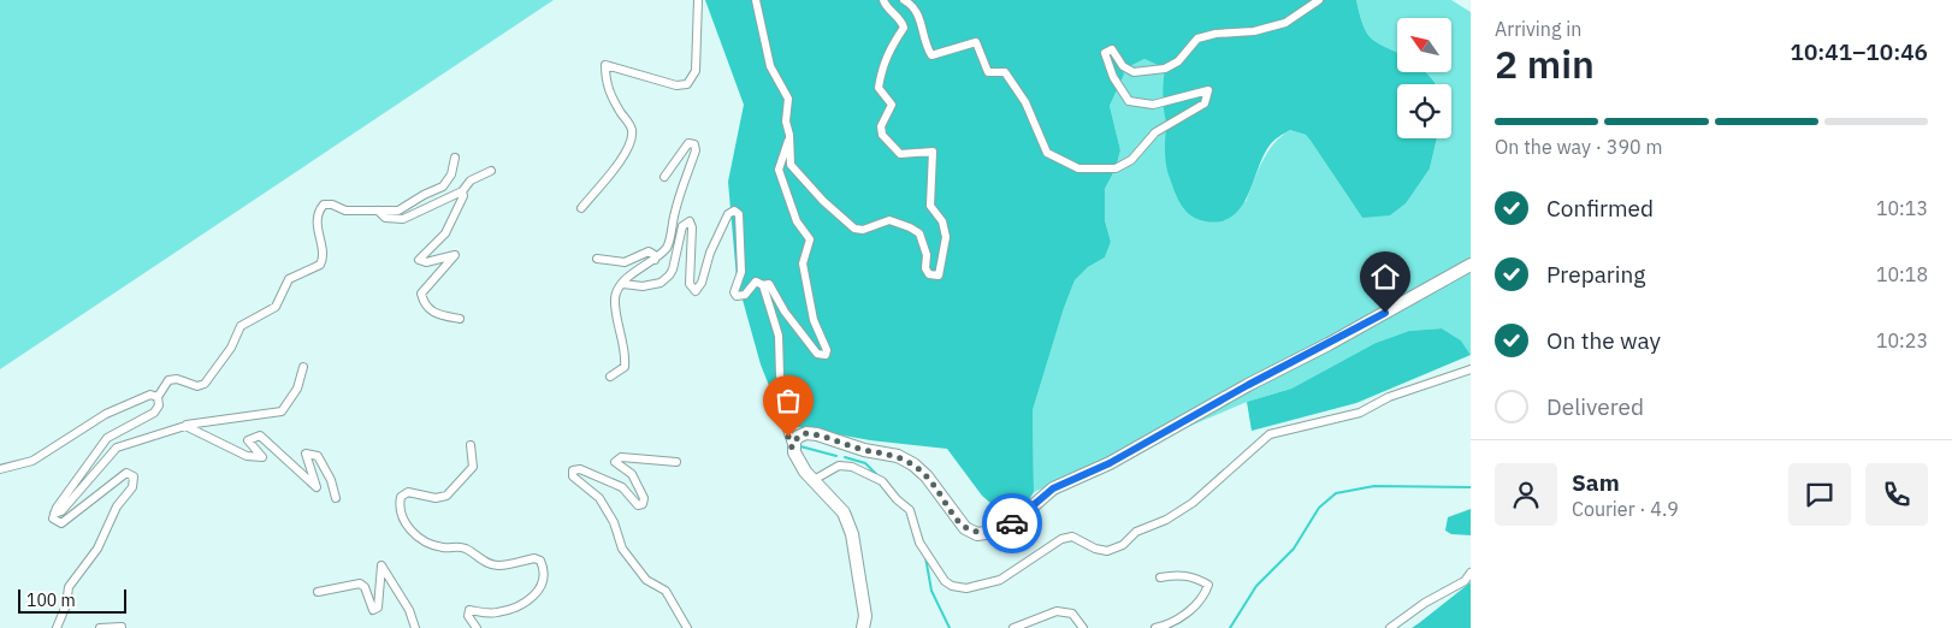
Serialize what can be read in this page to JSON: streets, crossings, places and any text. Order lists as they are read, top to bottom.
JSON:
{
  "scale_bar": "100 m",
  "north": "top left",
  "page": {
    "heading": ["2 min", "Arriving in", "10:41–10:46"],
    "panel": ["Sam", "Courier · 4.9"],
    "bar": "On the way · 390 m",
    "list": [
      ["Confirmed", "10:13"],
      ["Preparing", "10:18"],
      ["On the way", "10:23"],
      "Delivered"
    ],
    "scale": "100 m"
  }
}
